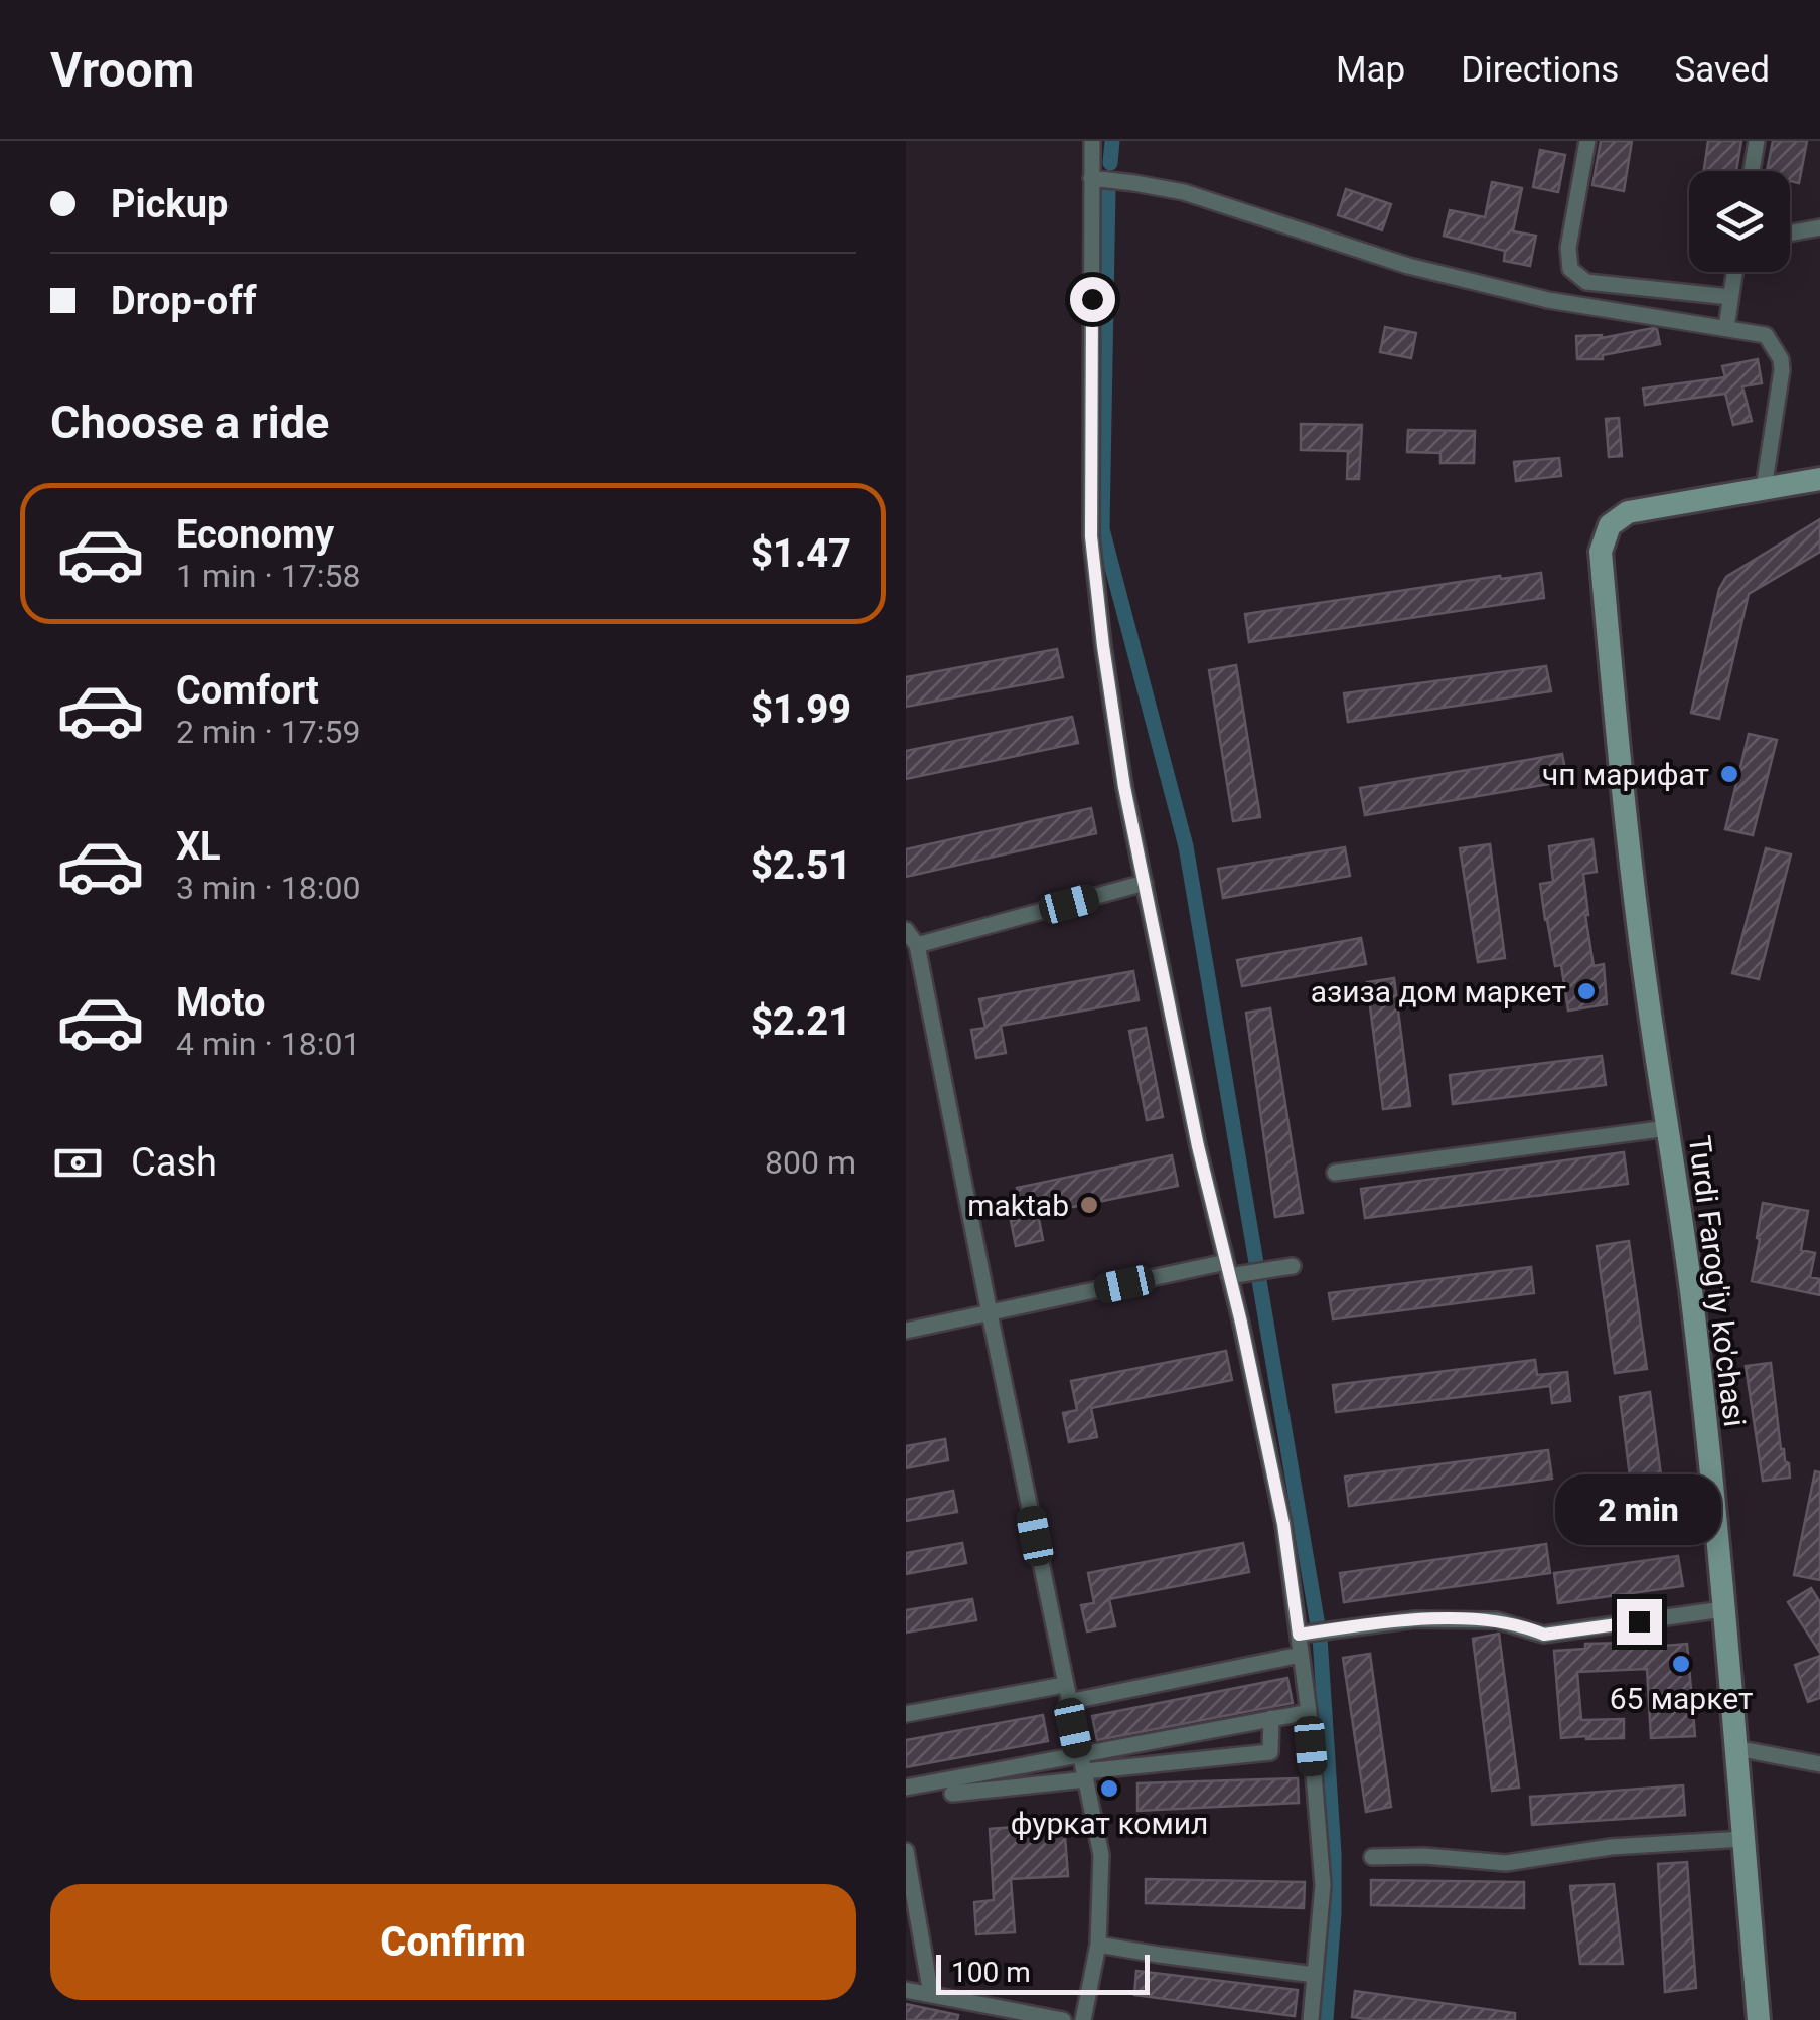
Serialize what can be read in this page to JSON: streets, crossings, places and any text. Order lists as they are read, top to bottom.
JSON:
{
  "streets": {
    "street": ["Turdi Farog'iy ko'chasi"]
  },
  "places": [
    "чп марифат",
    "азиза дом маркет",
    "maktab",
    "65 маркет",
    "фуркат комил"
  ],
  "scale_bar": "100 m",
  "page": {
    "header": "Vroom",
    "nav": ["Map", "Directions", "Saved"],
    "banner": ["Pickup", "Drop-off"],
    "heading": "Choose a ride",
    "list": [
      {
        "name": "Economy",
        "note": "1 min · 17:58",
        "value": "$1.47"
      },
      {
        "name": "Comfort",
        "note": "2 min · 17:59",
        "value": "$1.99"
      },
      {
        "name": "XL",
        "note": "3 min · 18:00",
        "value": "$2.51"
      },
      {
        "name": "Moto",
        "note": "4 min · 18:01",
        "value": "$2.21"
      }
    ],
    "pay": ["Cash", "800 m"],
    "bubble": "2 min",
    "buttons": "Confirm",
    "scale": "100 m"
  }
}
